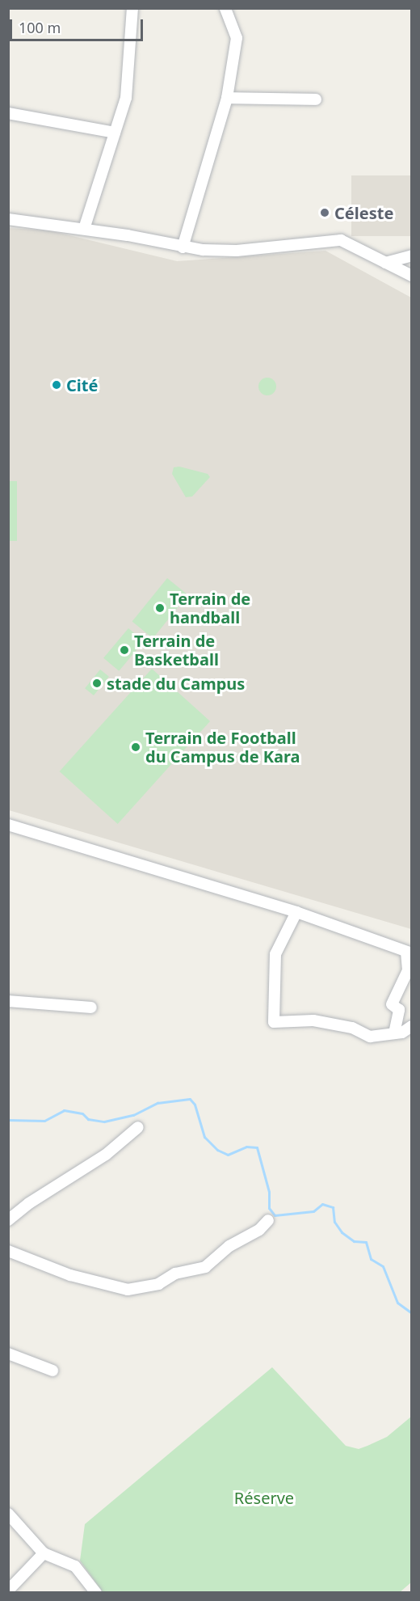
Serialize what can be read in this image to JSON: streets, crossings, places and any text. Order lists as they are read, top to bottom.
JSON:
{
  "parks": ["Réserve"],
  "places": [
    "Céleste",
    "Cité",
    "Terrain de handball",
    "Terrain de Basketball",
    "stade du Campus",
    "Terrain de Football du Campus de Kara"
  ],
  "scale_bar": "100 m"
}
